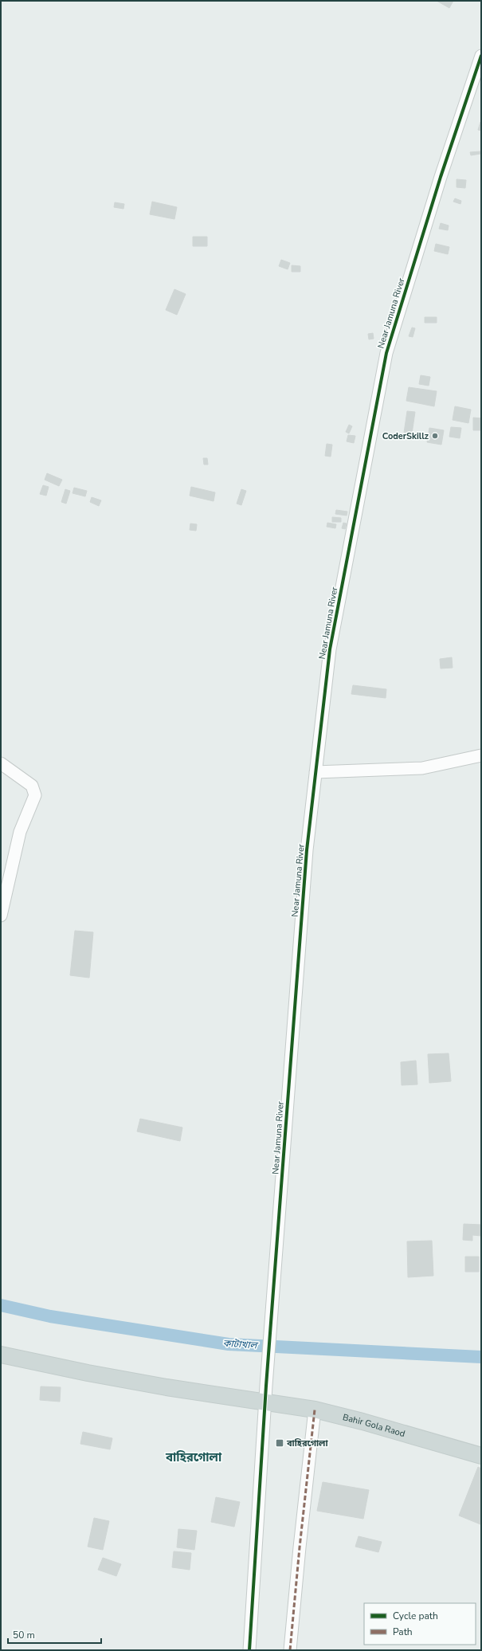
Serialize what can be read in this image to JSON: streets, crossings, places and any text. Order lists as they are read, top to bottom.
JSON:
{
  "streets": {
    "main road": ["Bahir Gola Raod"],
    "street": ["Near Jamuna River"]
  },
  "crossings": [
    ["Near Jamuna River", "Bahir Gola Raod"]
  ],
  "districts": ["বাহিরগোলা"],
  "water": ["কাটাখাল"],
  "places": {
    "other": ["CoderSkillz"],
    "transit": ["বাহিরগোলা"]
  },
  "legend": ["Cycle path", "Path"],
  "scale_bar": "50 m"
}
